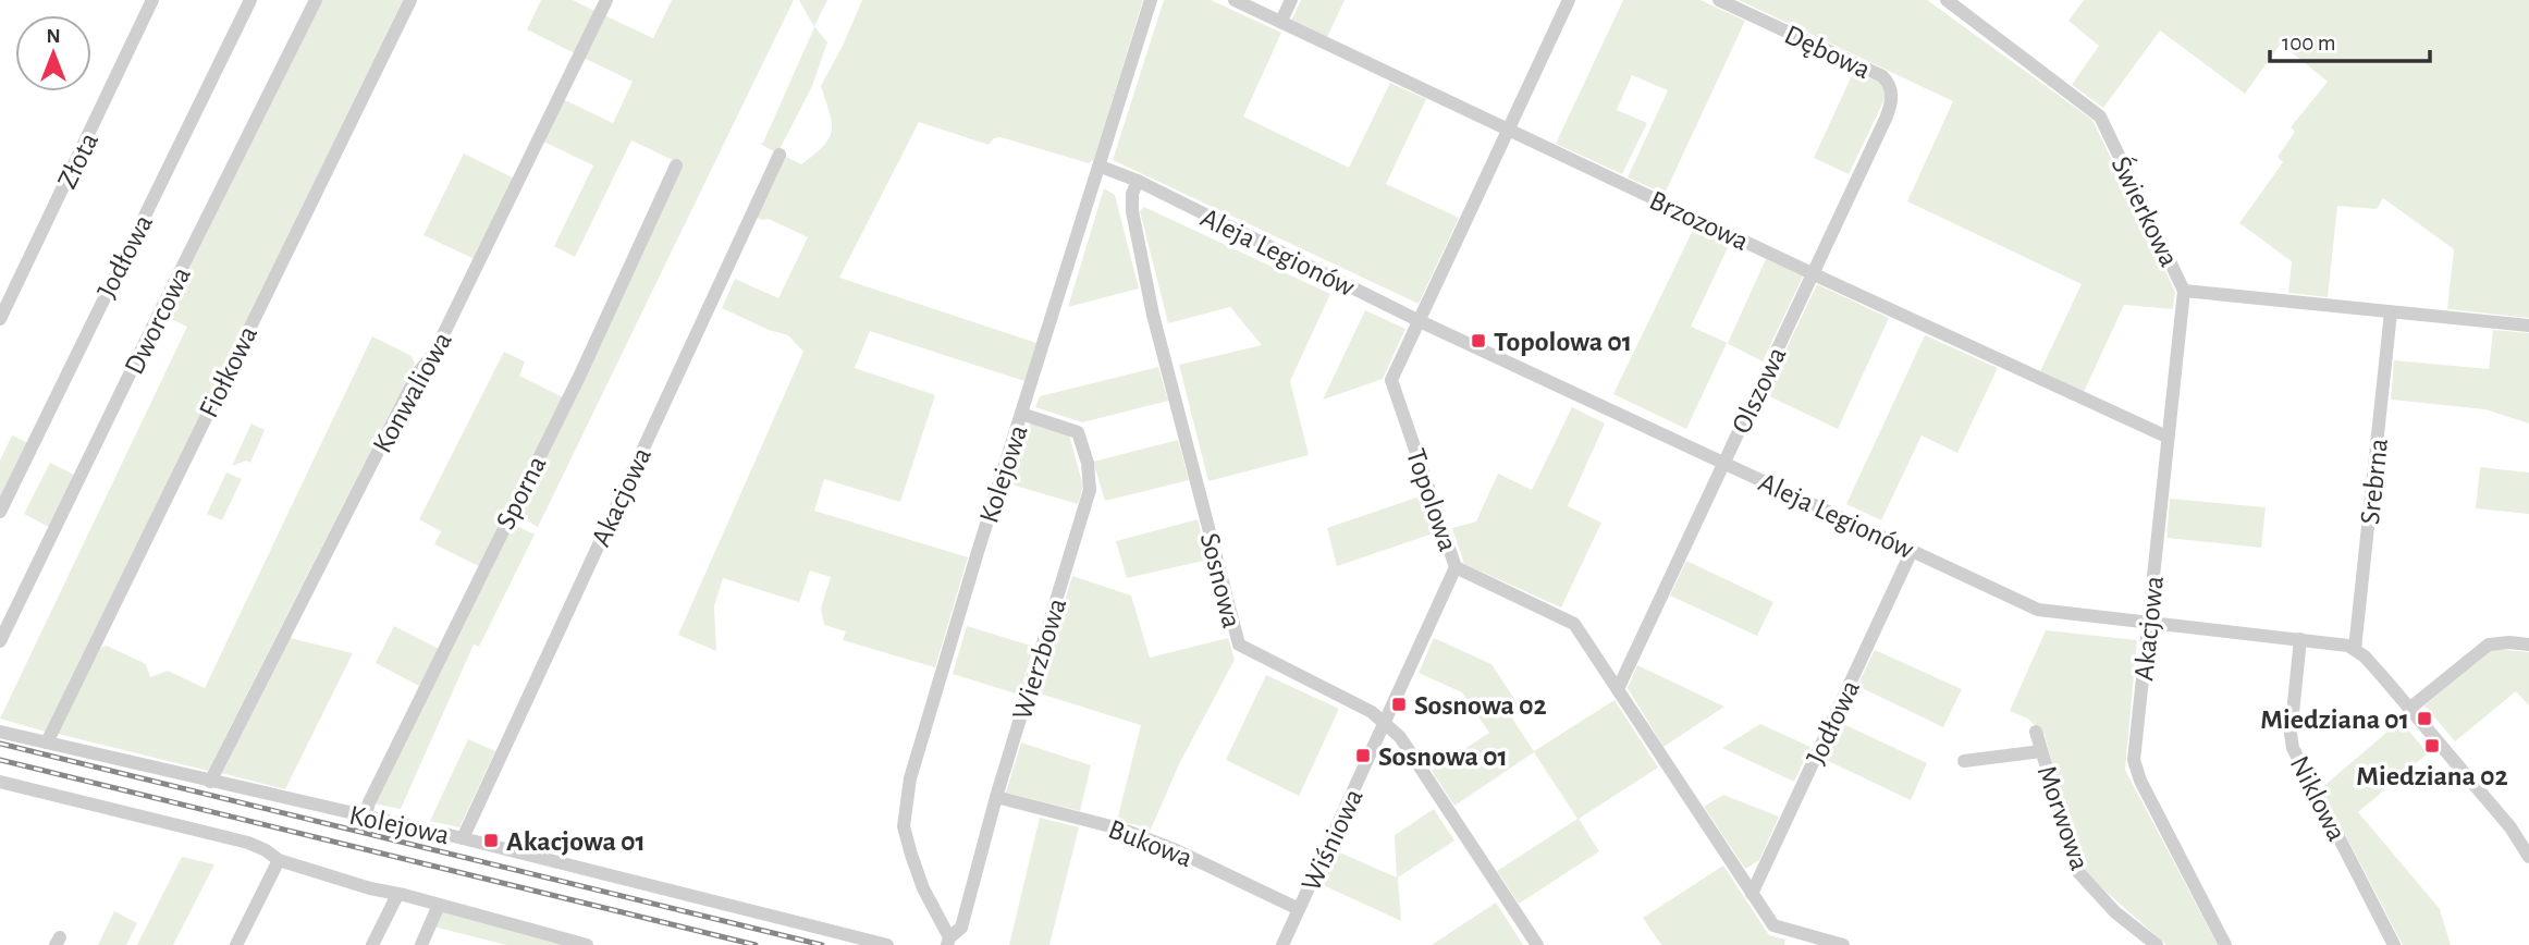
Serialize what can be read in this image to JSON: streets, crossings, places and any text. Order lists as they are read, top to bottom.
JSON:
{
  "streets": {
    "street": [
      "Dębowa",
      "Złota",
      "Świerkowa",
      "Brzozowa",
      "Aleja Legionów",
      "Jodłowa",
      "Dworcowa",
      "Fiołkowa",
      "Olszowa",
      "Konwaliowa",
      "Kolejowa",
      "Srebrna",
      "Sporna",
      "Akacjowa",
      "Topolowa",
      "Sosnowa",
      "Wierzbowa",
      "Niklowa",
      "Morwowa",
      "Wiśniowa",
      "Bukowa"
    ]
  },
  "crossings": [
    ["Dębowa", "Olszowa"],
    ["Świerkowa", "Srebrna"],
    ["Świerkowa", "Akacjowa"],
    ["Brzozowa", "Olszowa"],
    ["Brzozowa", "Akacjowa"],
    ["Brzozowa", "Topolowa"],
    ["Aleja Legionów", "Jodłowa"],
    ["Aleja Legionów", "Olszowa"],
    ["Aleja Legionów", "Kolejowa"],
    ["Aleja Legionów", "Srebrna"],
    ["Aleja Legionów", "Akacjowa"],
    ["Aleja Legionów", "Topolowa"],
    ["Aleja Legionów", "Sosnowa"],
    ["Aleja Legionów", "Niklowa"],
    ["Jodłowa", "Topolowa"],
    ["Fiołkowa", "Kolejowa"],
    ["Olszowa", "Topolowa"],
    ["Konwaliowa", "Kolejowa"],
    ["Kolejowa", "Sporna"],
    ["Kolejowa", "Akacjowa"],
    ["Kolejowa", "Wierzbowa"],
    ["Topolowa", "Wiśniowa"],
    ["Sosnowa", "Wiśniowa"],
    ["Wierzbowa", "Bukowa"],
    ["Wiśniowa", "Bukowa"]
  ],
  "places": {
    "transit": [
      "Topolowa 01",
      "Sosnowa 02",
      "Miedziana 01",
      "Miedziana 02",
      "Sosnowa 01",
      "Akacjowa 01"
    ]
  },
  "scale_bar": "100 m",
  "north": "top"
}
